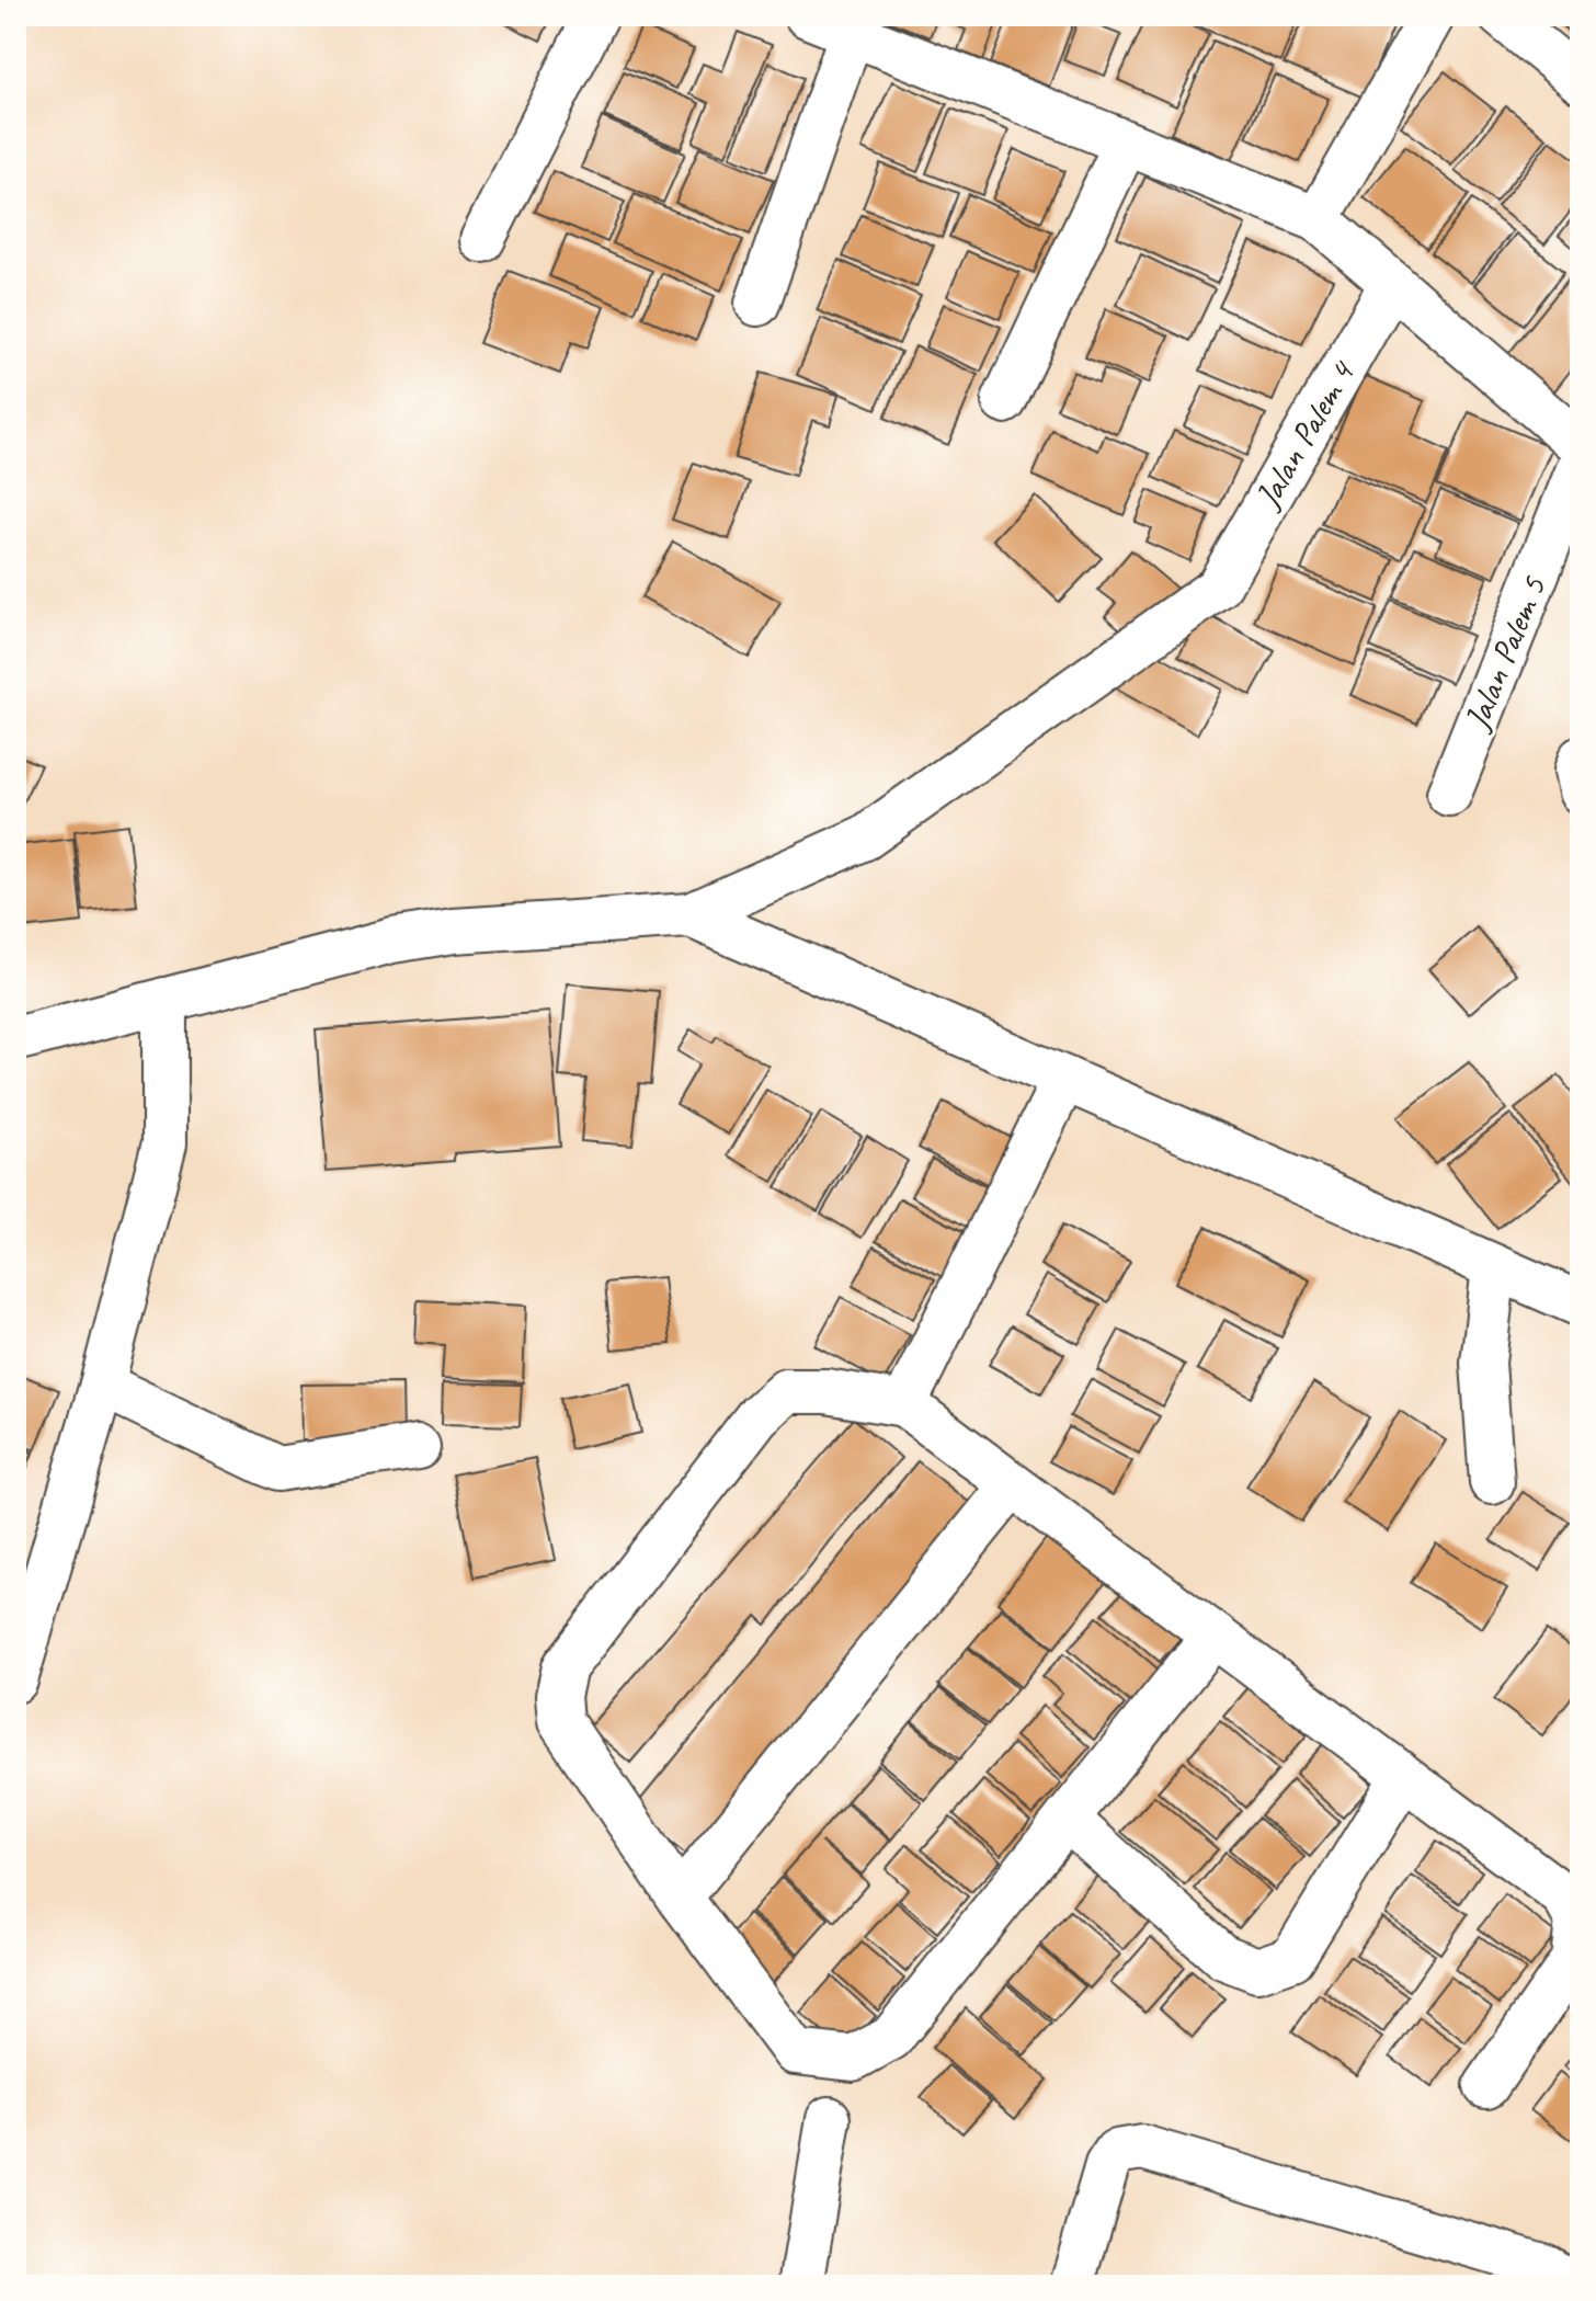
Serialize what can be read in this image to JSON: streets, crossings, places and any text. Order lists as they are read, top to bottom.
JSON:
{
  "streets": {
    "street": ["Jalan Palem 4", "Jalan Palem 5"]
  }
}
